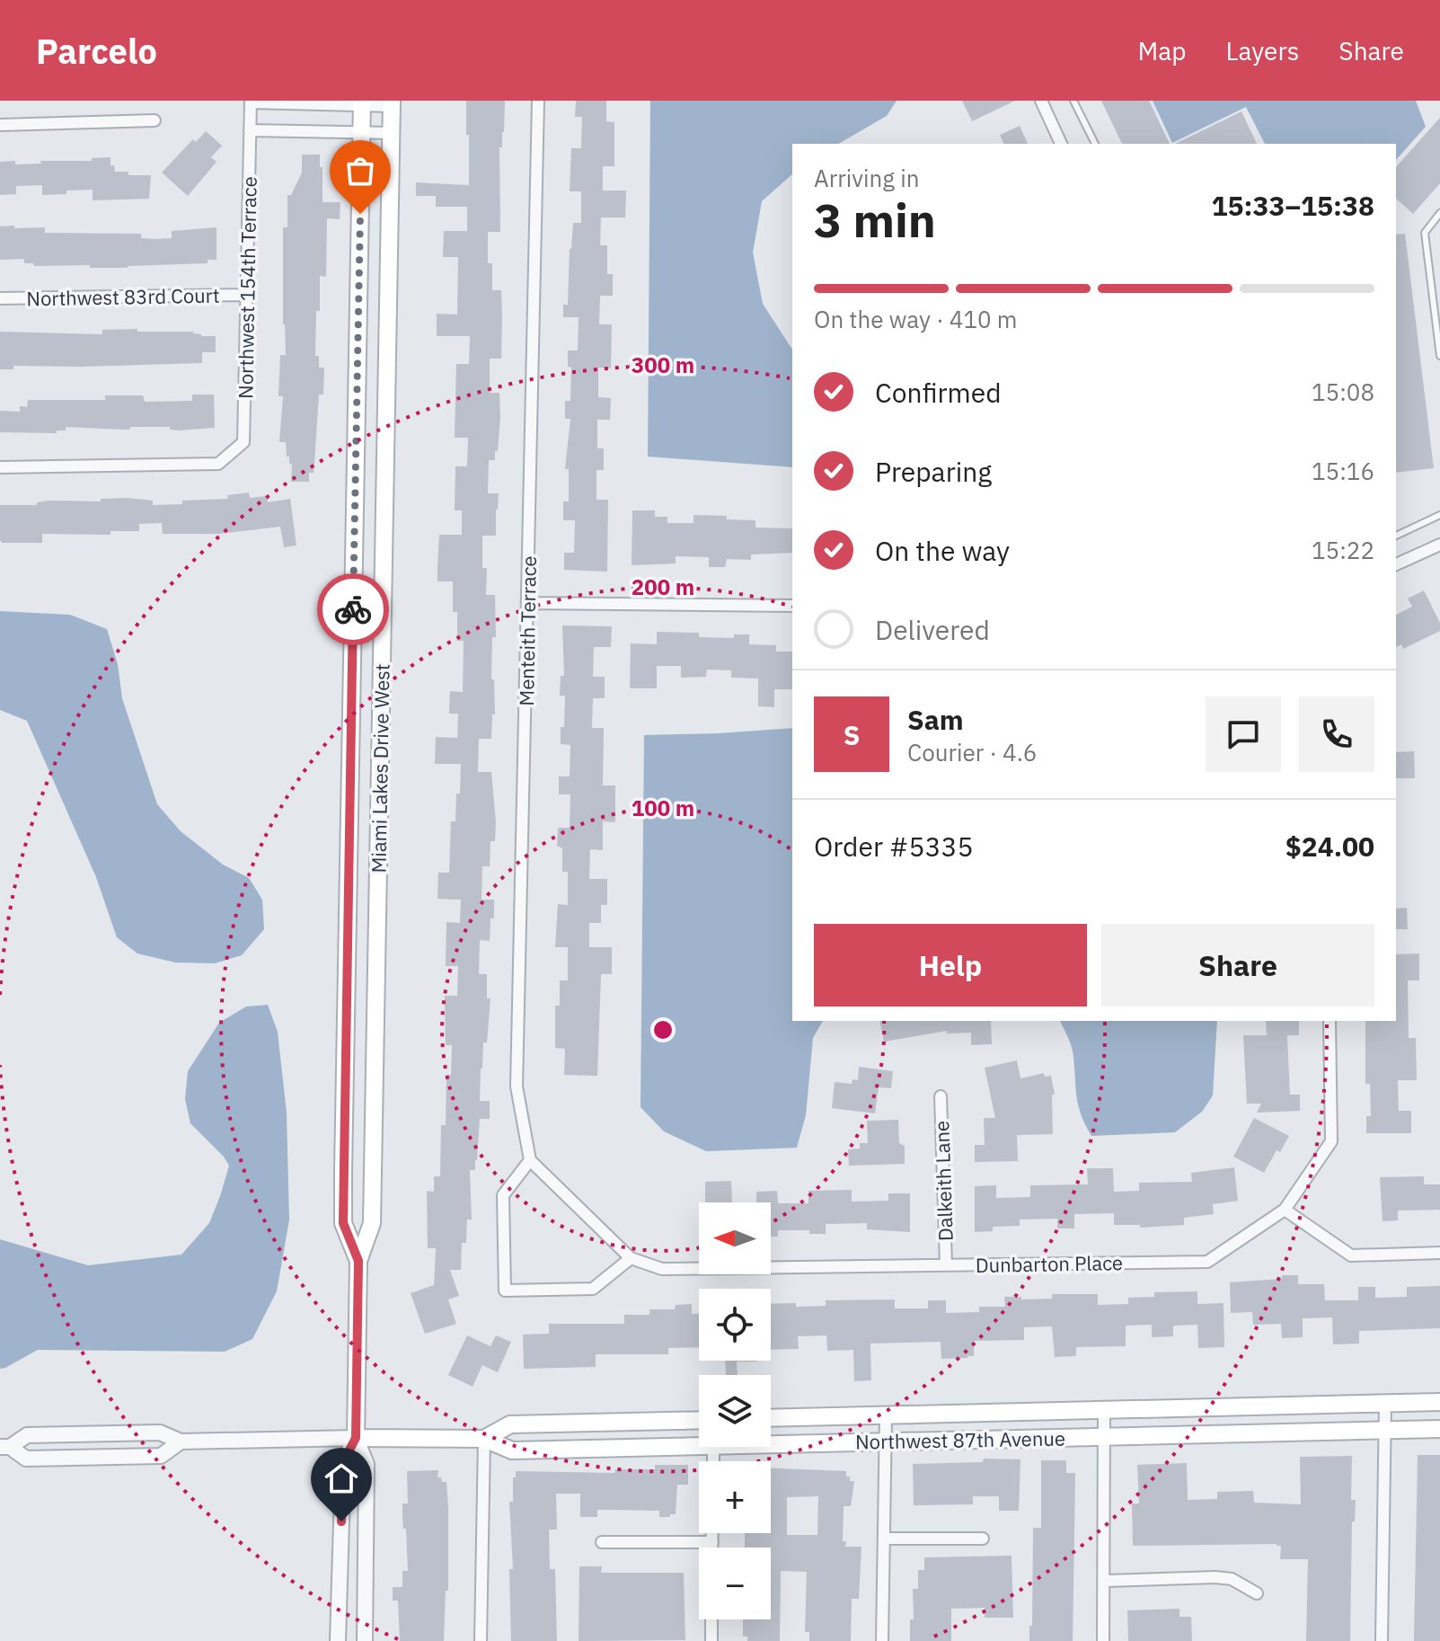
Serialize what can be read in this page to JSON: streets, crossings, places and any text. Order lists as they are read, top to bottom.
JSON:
{
  "streets": {
    "main road": ["Miami Lakes Drive West", "Northwest 87th Avenue"],
    "street": [
      "Northwest 154th Terrace",
      "Northwest 83rd Court",
      "Menteith Terrace",
      "Dalkeith Lane",
      "Dunbarton Place"
    ]
  },
  "crossings": [
    ["Northwest 154th Terrace", "Northwest 83rd Court"],
    ["Menteith Terrace", "Dunbarton Place"],
    ["Miami Lakes Drive West", "Northwest 87th Avenue"],
    ["Dalkeith Lane", "Dunbarton Place"]
  ],
  "north": "left",
  "page": {
    "header": "Parcelo",
    "nav": ["Map", "Layers", "Share"],
    "heading": ["3 min", "Arriving in", "15:33–15:38"],
    "panel": [
      "Sam",
      "Courier · 4.6",
      "Order #5335",
      "$24.00"
    ],
    "bar": "On the way · 410 m",
    "list": [
      ["Confirmed", "15:08"],
      ["Preparing", "15:16"],
      ["On the way", "15:22"],
      "Delivered"
    ],
    "round": "S",
    "buttons": ["Help", "Share"],
    "map_buttons": ["+", "−"]
  },
  "rings": ["300 m", "200 m", "100 m"]
}
